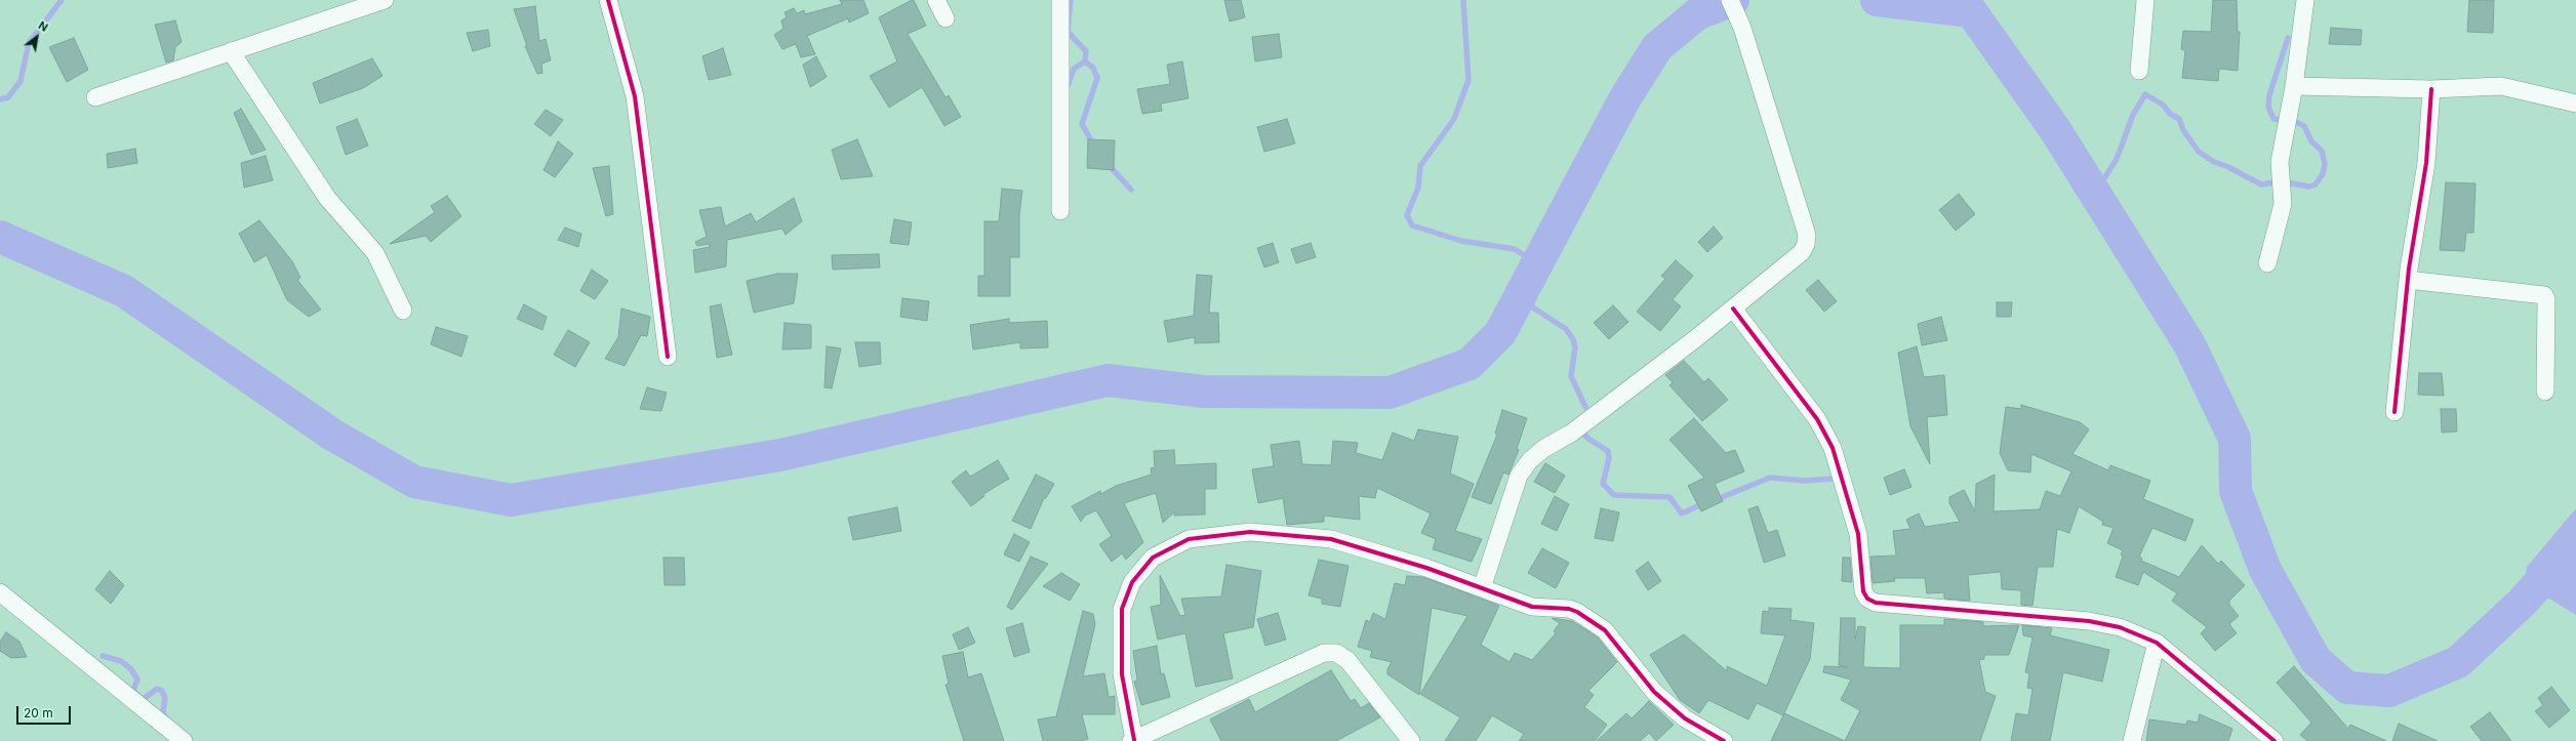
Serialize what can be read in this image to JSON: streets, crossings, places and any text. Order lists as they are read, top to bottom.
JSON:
{
  "scale_bar": "20 m",
  "north": "top right"
}
